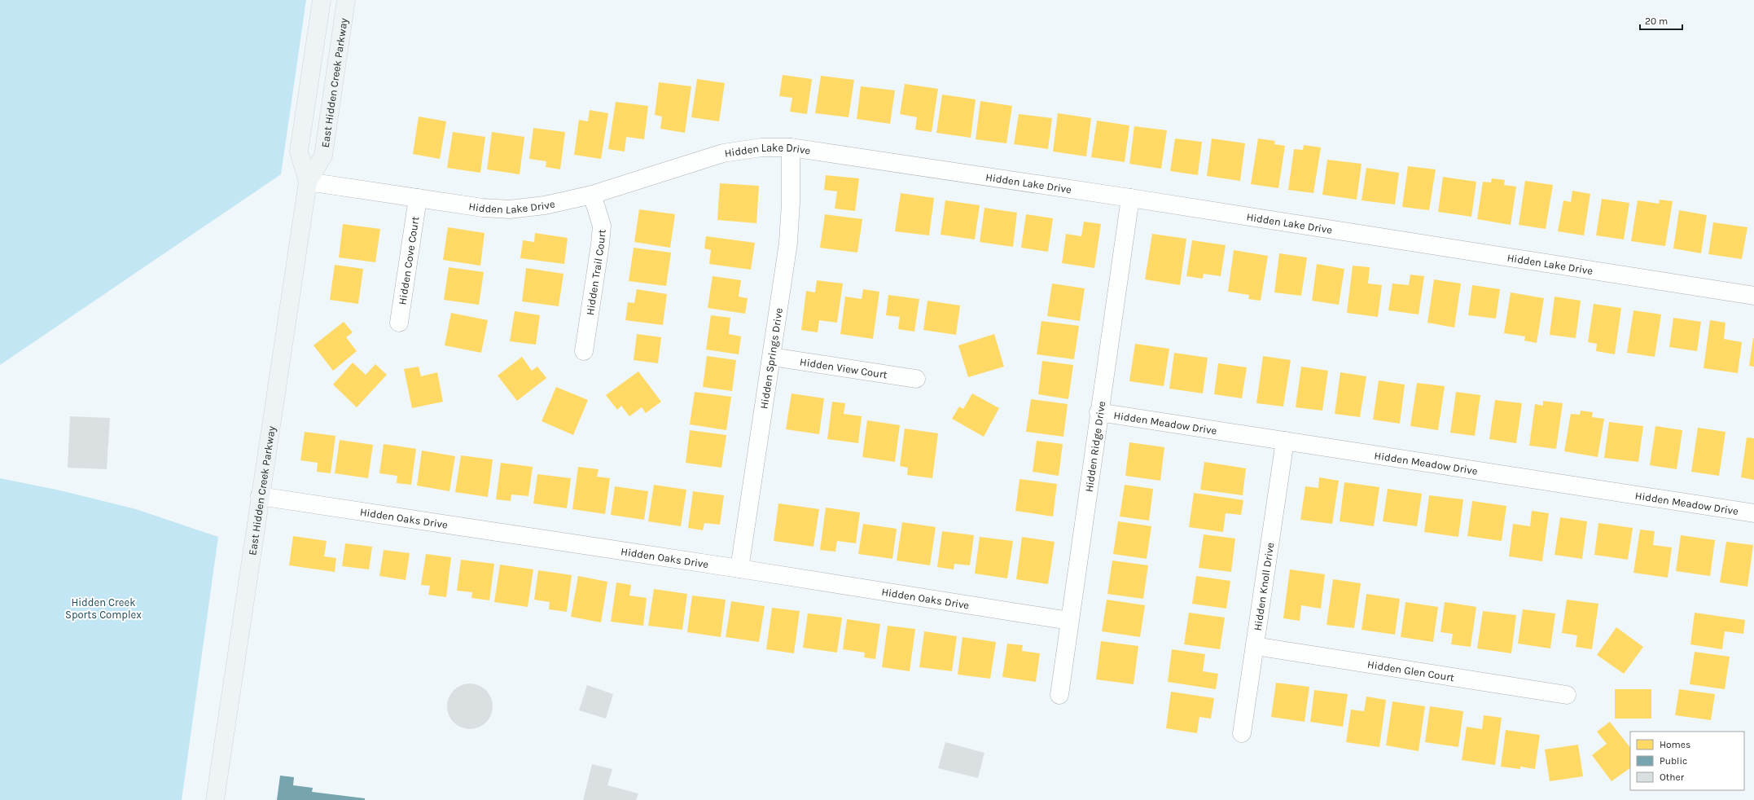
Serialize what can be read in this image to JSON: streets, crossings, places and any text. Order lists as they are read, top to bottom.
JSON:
{
  "streets": {
    "main road": ["East Hidden Creek Parkway"],
    "street": [
      "Hidden Lake Drive",
      "Hidden Cove Court",
      "Hidden Trail Court",
      "Hidden Springs Drive",
      "Hidden View Court",
      "Hidden Meadow Drive",
      "Hidden Ridge Drive",
      "Hidden Oaks Drive",
      "Hidden Knoll Drive",
      "Hidden Glen Court"
    ]
  },
  "crossings": [
    ["East Hidden Creek Parkway", "Hidden Lake Drive"],
    ["East Hidden Creek Parkway", "Hidden Oaks Drive"],
    ["Hidden Lake Drive", "Hidden Cove Court"],
    ["Hidden Lake Drive", "Hidden Trail Court"],
    ["Hidden Lake Drive", "Hidden Springs Drive"],
    ["Hidden Lake Drive", "Hidden Ridge Drive"],
    ["Hidden Springs Drive", "Hidden View Court"],
    ["Hidden Springs Drive", "Hidden Oaks Drive"],
    ["Hidden Meadow Drive", "Hidden Ridge Drive"],
    ["Hidden Meadow Drive", "Hidden Knoll Drive"],
    ["Hidden Ridge Drive", "Hidden Oaks Drive"],
    ["Hidden Knoll Drive", "Hidden Glen Court"]
  ],
  "parks": ["Hidden Creek Sports Complex"],
  "legend": ["Homes", "Public", "Other"],
  "scale_bar": "20 m"
}
